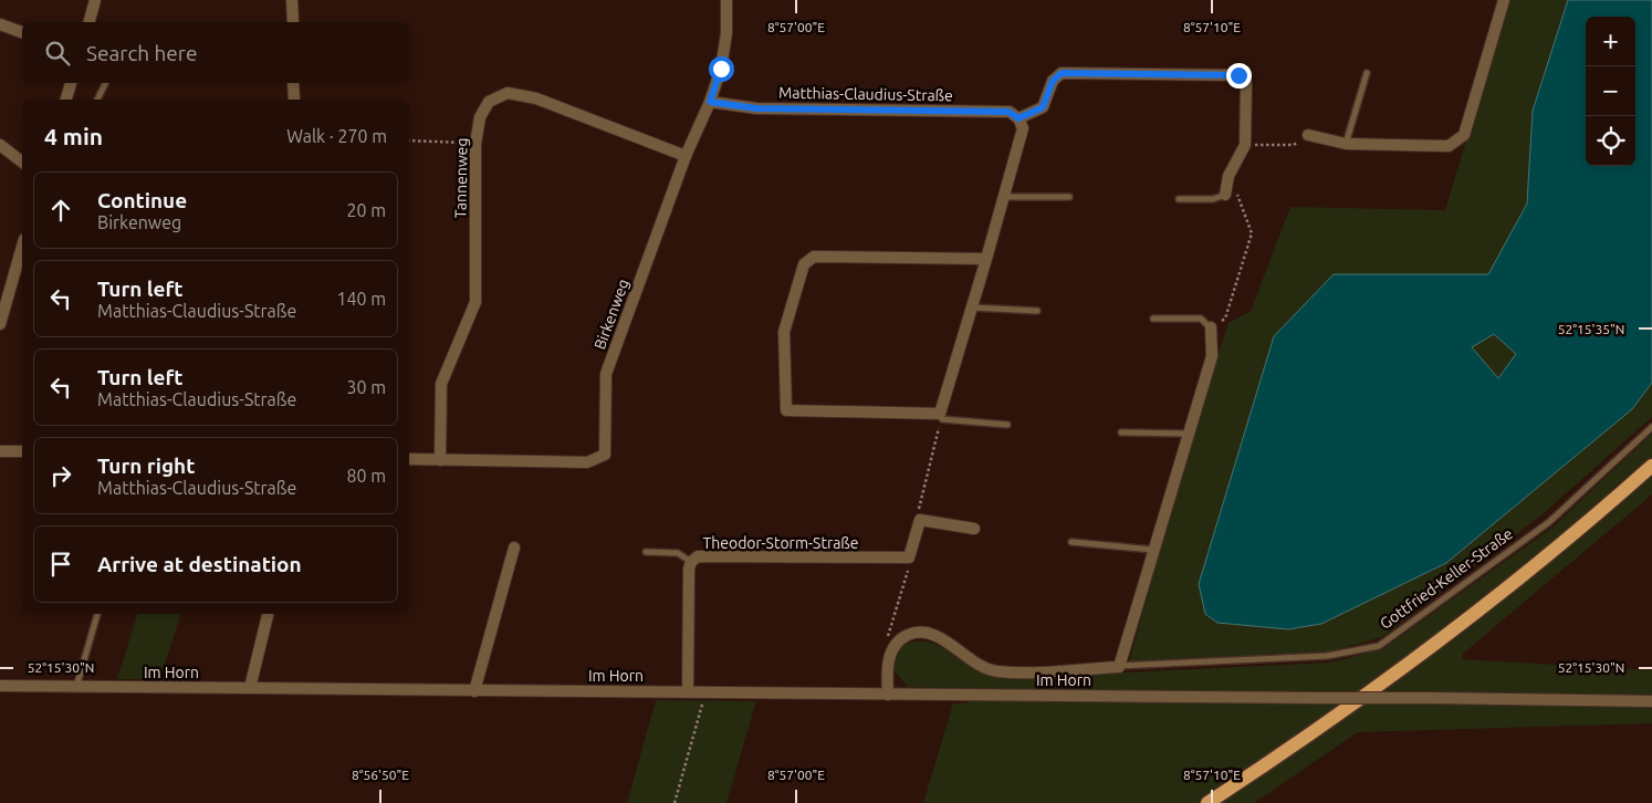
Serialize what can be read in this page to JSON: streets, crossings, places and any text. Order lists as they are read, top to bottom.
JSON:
{
  "streets": {
    "street": [
      "Matthias-Claudius-Straße",
      "Tannenweg",
      "Birkenweg",
      "Theodor-Storm-Straße",
      "Gottfried-Keller-Straße",
      "Im Horn"
    ]
  },
  "crossings": [
    ["Matthias-Claudius-Straße", "Birkenweg"],
    ["Tannenweg", "Birkenweg"],
    ["Theodor-Storm-Straße", "Im Horn"]
  ],
  "page": {
    "map_buttons": ["+", "−"],
    "search": "Search here",
    "heading": ["4 min", "Walk · 270 m"],
    "list": [
      ["Continue", "Birkenweg", "20 m"],
      ["Turn left", "Matthias-Claudius-Straße", "140 m"],
      ["Turn left", "Matthias-Claudius-Straße", "30 m"],
      ["Turn right", "Matthias-Claudius-Straße", "80 m"],
      "Arrive at destination"
    ]
  },
  "coordinates": [
    "8°57'00\"E",
    "8°57'10\"E",
    "52°15'35\"N",
    "52°15'30\"N",
    "8°56'50\"E"
  ]
}
